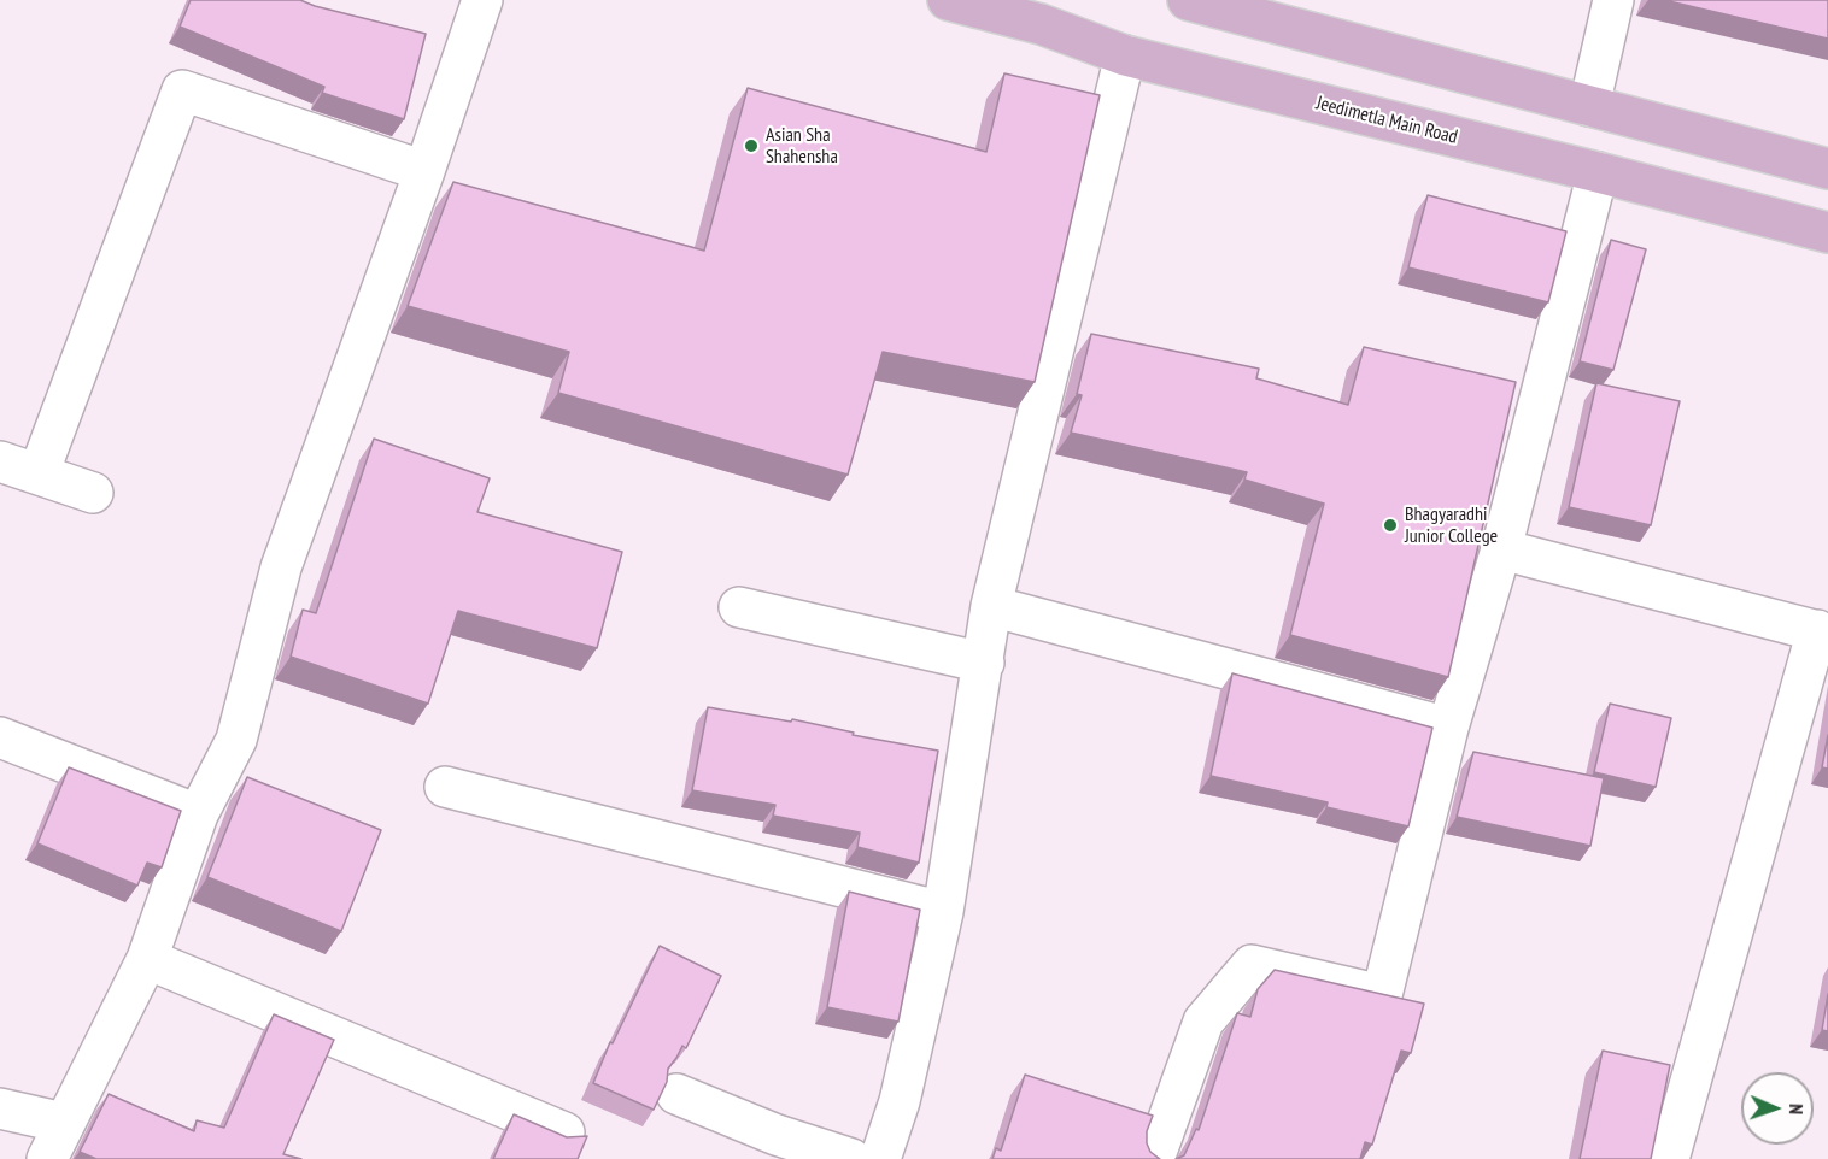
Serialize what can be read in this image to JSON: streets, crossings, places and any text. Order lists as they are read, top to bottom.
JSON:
{
  "streets": {
    "main road": ["Jeedimetla Main Road"]
  },
  "places": ["Asian Sha Shahensha", "Bhagyaradhi Junior College"],
  "north": "right"
}
